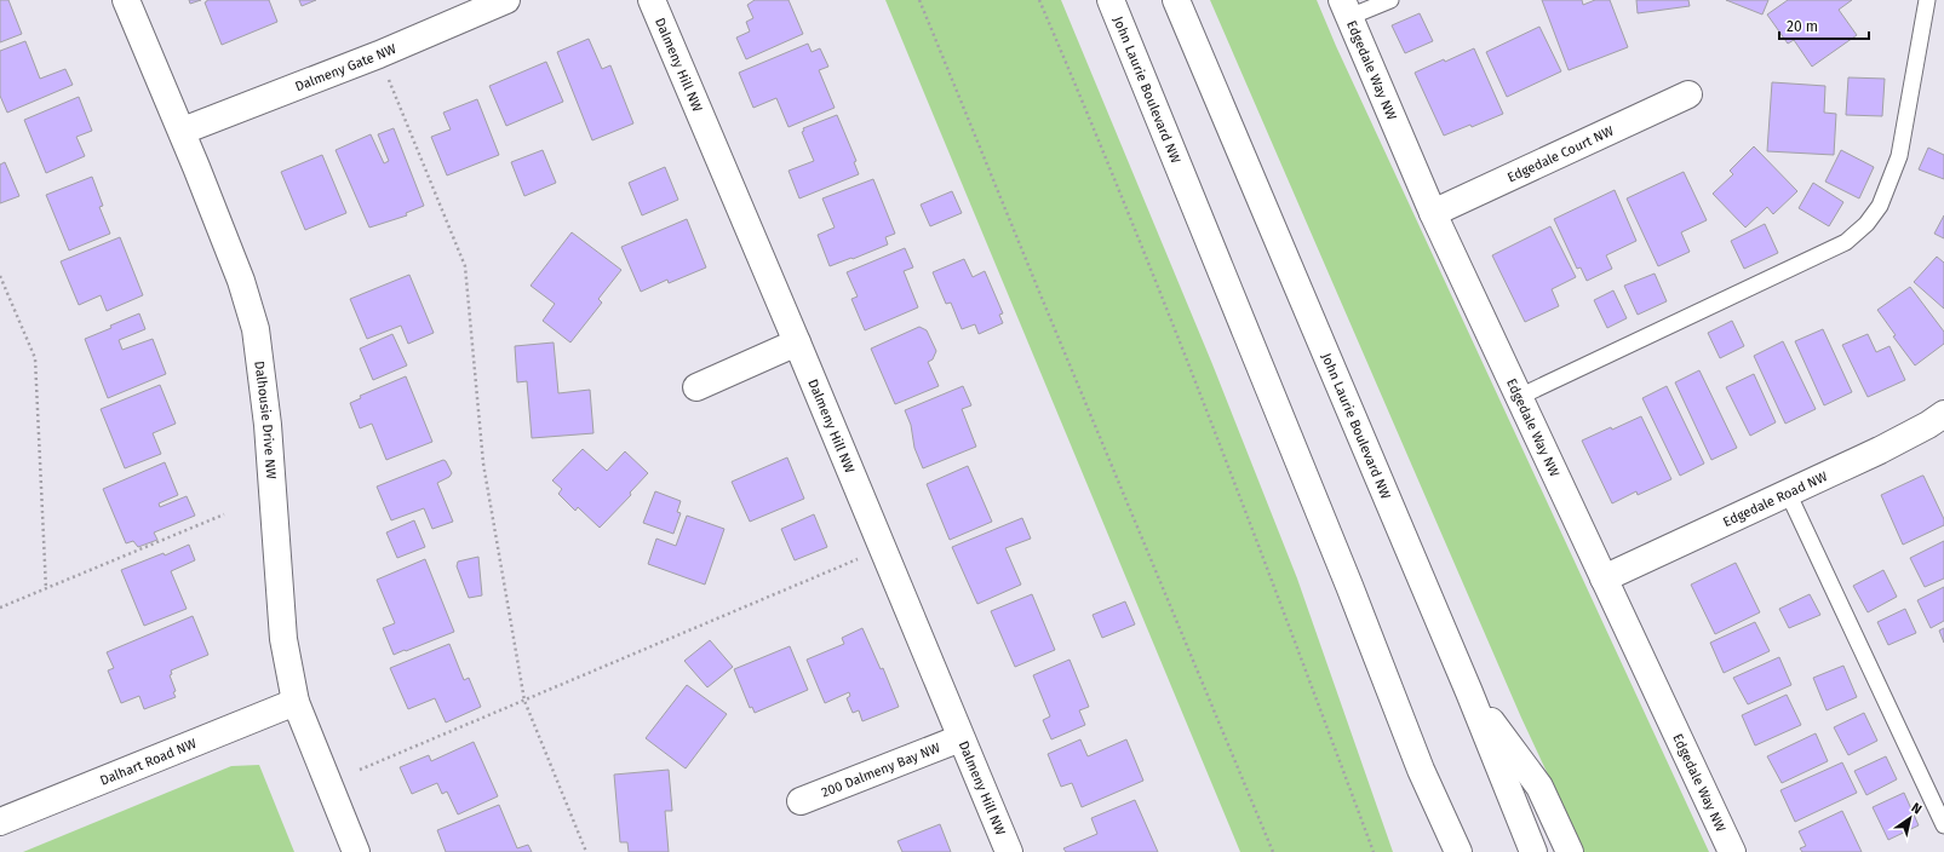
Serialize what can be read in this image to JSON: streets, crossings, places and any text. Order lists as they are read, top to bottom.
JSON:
{
  "streets": {
    "street": [
      "Dalmeny Hill NW",
      "Dalmeny Gate NW",
      "Edgedale Way NW",
      "John Laurie Boulevard NW",
      "Edgedale Court NW",
      "Dalhousie Drive NW",
      "Edgedale Road NW",
      "Dalhart Road NW",
      "200 Dalmeny Bay NW"
    ]
  },
  "crossings": [
    ["Dalmeny Hill NW", "200 Dalmeny Bay NW"],
    ["Dalmeny Gate NW", "Dalhousie Drive NW"],
    ["Edgedale Way NW", "Edgedale Court NW"],
    ["Edgedale Way NW", "Edgedale Road NW"],
    ["Dalhousie Drive NW", "Dalhart Road NW"]
  ],
  "scale_bar": "20 m",
  "north": "top right"
}
